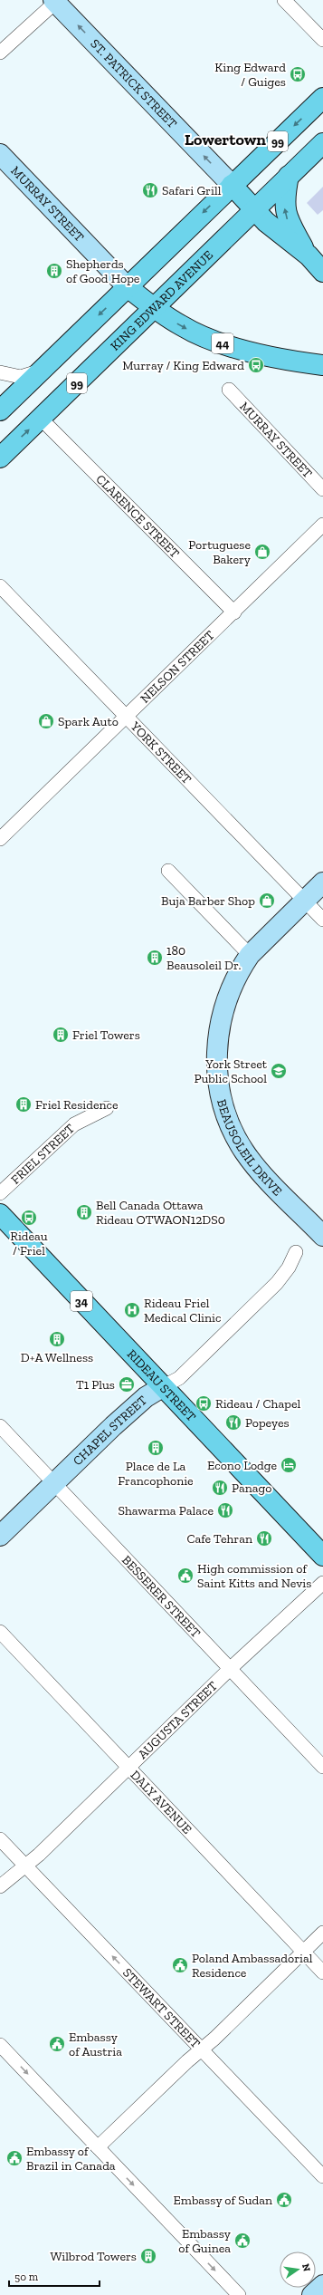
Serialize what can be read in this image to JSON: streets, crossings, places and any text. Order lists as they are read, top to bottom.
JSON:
{
  "streets": {
    "main road": [
      "ST. PATRICK STREET",
      "99",
      "MURRAY STREET",
      "KING EDWARD AVENUE",
      "44",
      "34",
      "RIDEAU STREET"
    ],
    "street": [
      "CLARENCE STREET",
      "NELSON STREET",
      "YORK STREET",
      "BEAUSOLEIL DRIVE",
      "FRIEL STREET",
      "CHAPEL STREET",
      "BESSERER STREET",
      "AUGUSTA STREET",
      "DALY AVENUE",
      "STEWART STREET"
    ]
  },
  "crossings": [
    ["ST. PATRICK STREET", "99"],
    ["ST. PATRICK STREET", "KING EDWARD AVENUE"],
    ["99", "MURRAY STREET"],
    ["MURRAY STREET", "KING EDWARD AVENUE"],
    ["MURRAY STREET", "44"],
    ["KING EDWARD AVENUE", "CLARENCE STREET"],
    ["CLARENCE STREET", "NELSON STREET"],
    ["NELSON STREET", "YORK STREET"],
    ["YORK STREET", "BEAUSOLEIL DRIVE"],
    ["RIDEAU STREET", "CHAPEL STREET"],
    ["CHAPEL STREET", "BESSERER STREET"],
    ["BESSERER STREET", "AUGUSTA STREET"],
    ["AUGUSTA STREET", "DALY AVENUE"],
    ["AUGUSTA STREET", "STEWART STREET"]
  ],
  "one_way": ["ST. PATRICK STREET", "STEWART STREET"],
  "districts": ["Lowertown"],
  "places": {
    "bus stop": [
      "King Edward / Guiges",
      "Murray / King Edward",
      "Rideau / Friel",
      "Rideau / Chapel"
    ],
    "restaurant": [
      "Safari Grill",
      "Popeyes",
      "Panago",
      "Shawarma Palace",
      "Cafe Tehran"
    ],
    "building": [
      "Shepherds of Good Hope",
      "180 Beausoleil Dr.",
      "Friel Towers",
      "Friel Residence",
      "Bell Canada Ottawa Rideau OTWAON12DS0",
      "D+A Wellness",
      "Place de La Francophonie",
      "Wilbrod Towers"
    ],
    "shop": ["Portuguese Bakery", "Spark Auto", "Buja Barber Shop"],
    "school or university": ["York Street Public School"],
    "hospital": ["Rideau Friel Medical Clinic"],
    "office": ["T1 Plus"],
    "hotel": ["Econo Lodge"],
    "public building": [
      "High commission of Saint Kitts and Nevis",
      "Poland Ambassadorial Residence",
      "Embassy of Austria",
      "Embassy of Brazil in Canada",
      "Embassy of Sudan",
      "Embassy of Guinea"
    ]
  },
  "scale_bar": "50 m",
  "north": "right"
}
